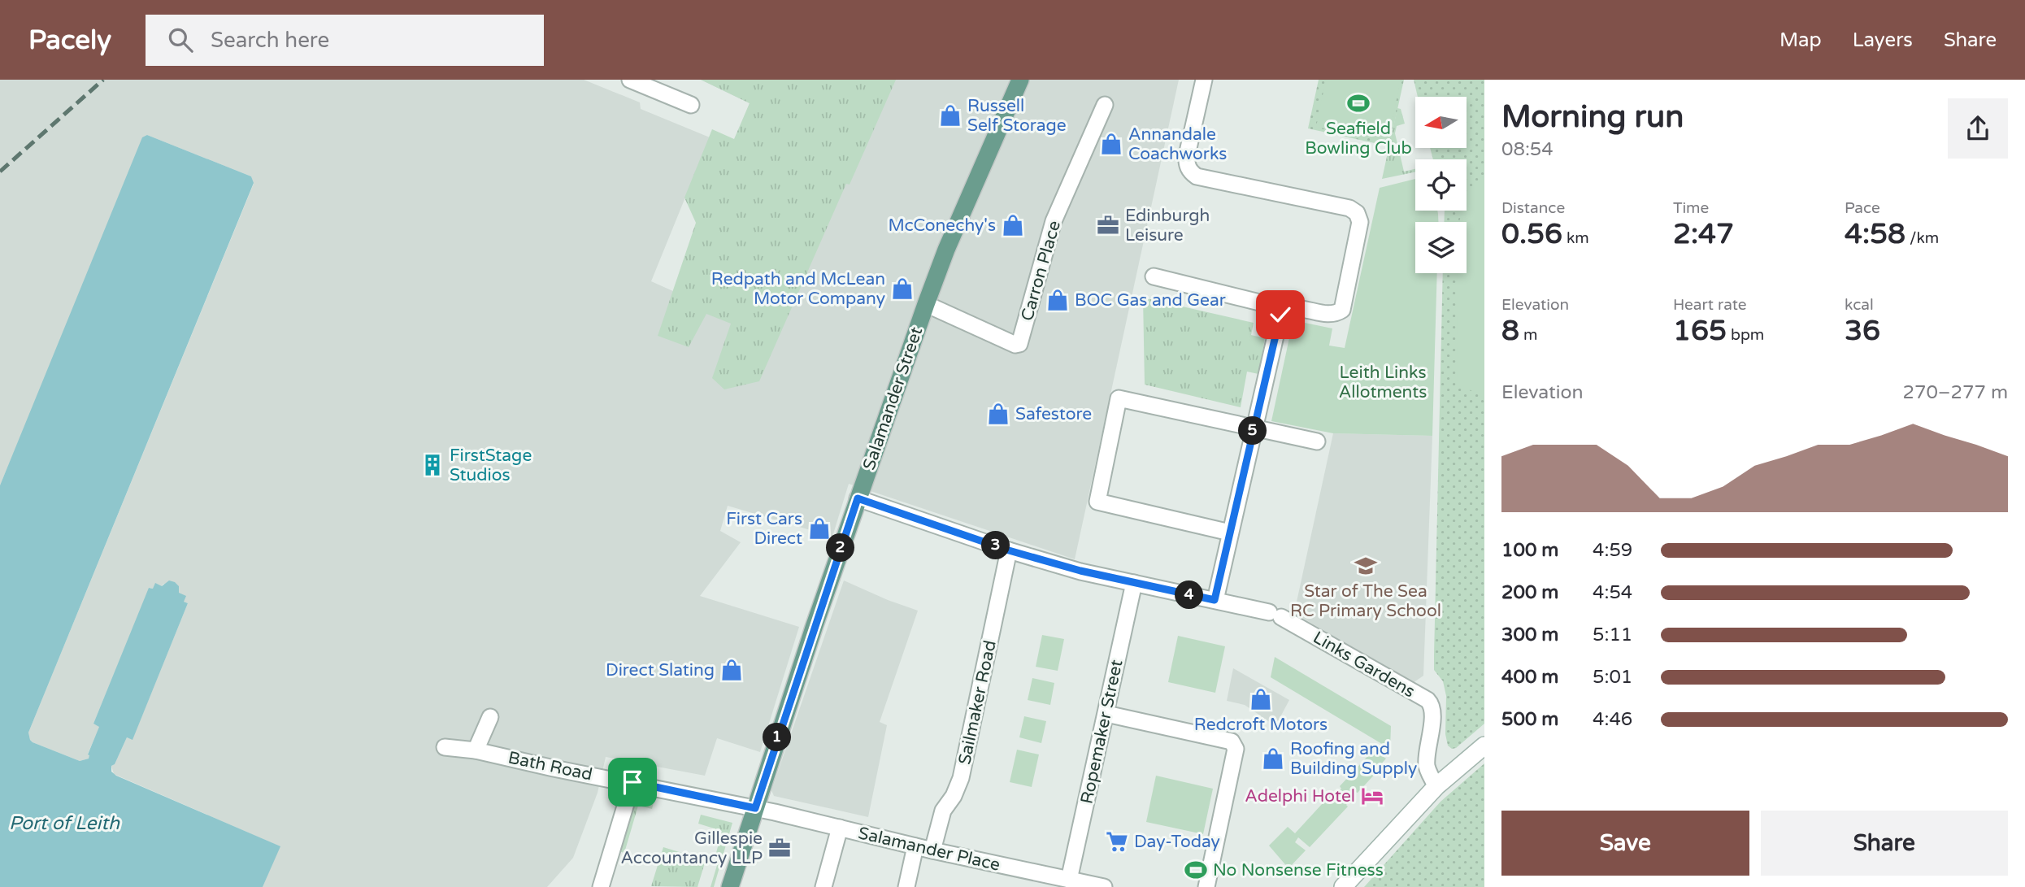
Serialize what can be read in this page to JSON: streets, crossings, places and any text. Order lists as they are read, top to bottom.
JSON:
{
  "streets": {
    "main road": ["Salamander Street"],
    "street": [
      "Carron Place",
      "Links Gardens",
      "Sailmaker Road",
      "Ropemaker Street",
      "Bath Road",
      "Salamander Place"
    ]
  },
  "crossings": [
    ["Carron Place", "Salamander Street"],
    ["Salamander Street", "Links Gardens"],
    ["Salamander Street", "Bath Road"],
    ["Salamander Street", "Salamander Place"],
    ["Links Gardens", "Sailmaker Road"],
    ["Links Gardens", "Ropemaker Street"],
    ["Sailmaker Road", "Salamander Place"],
    ["Ropemaker Street", "Salamander Place"],
    ["Bath Road", "Salamander Place"]
  ],
  "water": ["Port of Leith"],
  "parks": ["Leith Links Allotments"],
  "places": {
    "sports": ["Seafield Bowling Club", "No Nonsense Fitness"],
    "shop": [
      "Russell Self Storage",
      "Annandale Coachworks",
      "McConechy's",
      "Redpath and McLean Motor Company",
      "BOC Gas and Gear",
      "Safestore",
      "First Cars Direct",
      "Direct Slating",
      "Redcroft Motors",
      "Roofing and Building Supply"
    ],
    "office": ["Edinburgh Leisure", "Gillespie Accountancy LLP"],
    "building": ["FirstStage Studios"],
    "school or university": ["Star of The Sea RC Primary School"],
    "hotel": ["Adelphi Hotel"],
    "supermarket": ["Day-Today"]
  },
  "north": "left",
  "page": {
    "header": "Pacely",
    "search": "Search here",
    "nav": ["Map", "Layers", "Share"],
    "heading": ["Morning run", "08:54"],
    "stats": [
      ["Distance", "0.56 km"],
      ["Time", "2:47"],
      ["Pace", "4:58 /km"],
      ["Elevation", "8 m"],
      ["Heart rate", "165 bpm"],
      ["kcal", "36"]
    ],
    "chart": ["Elevation", "270–277 m"],
    "pins": [
      "5",
      "3",
      "2",
      "4",
      "1"
    ],
    "list": [
      {
        "name": "100 m",
        "note": "4:59"
      },
      {
        "name": "200 m",
        "note": "4:54"
      },
      {
        "name": "300 m",
        "note": "5:11"
      },
      {
        "name": "400 m",
        "note": "5:01"
      },
      {
        "name": "500 m",
        "note": "4:46"
      }
    ],
    "buttons": ["Save", "Share"]
  }
}
